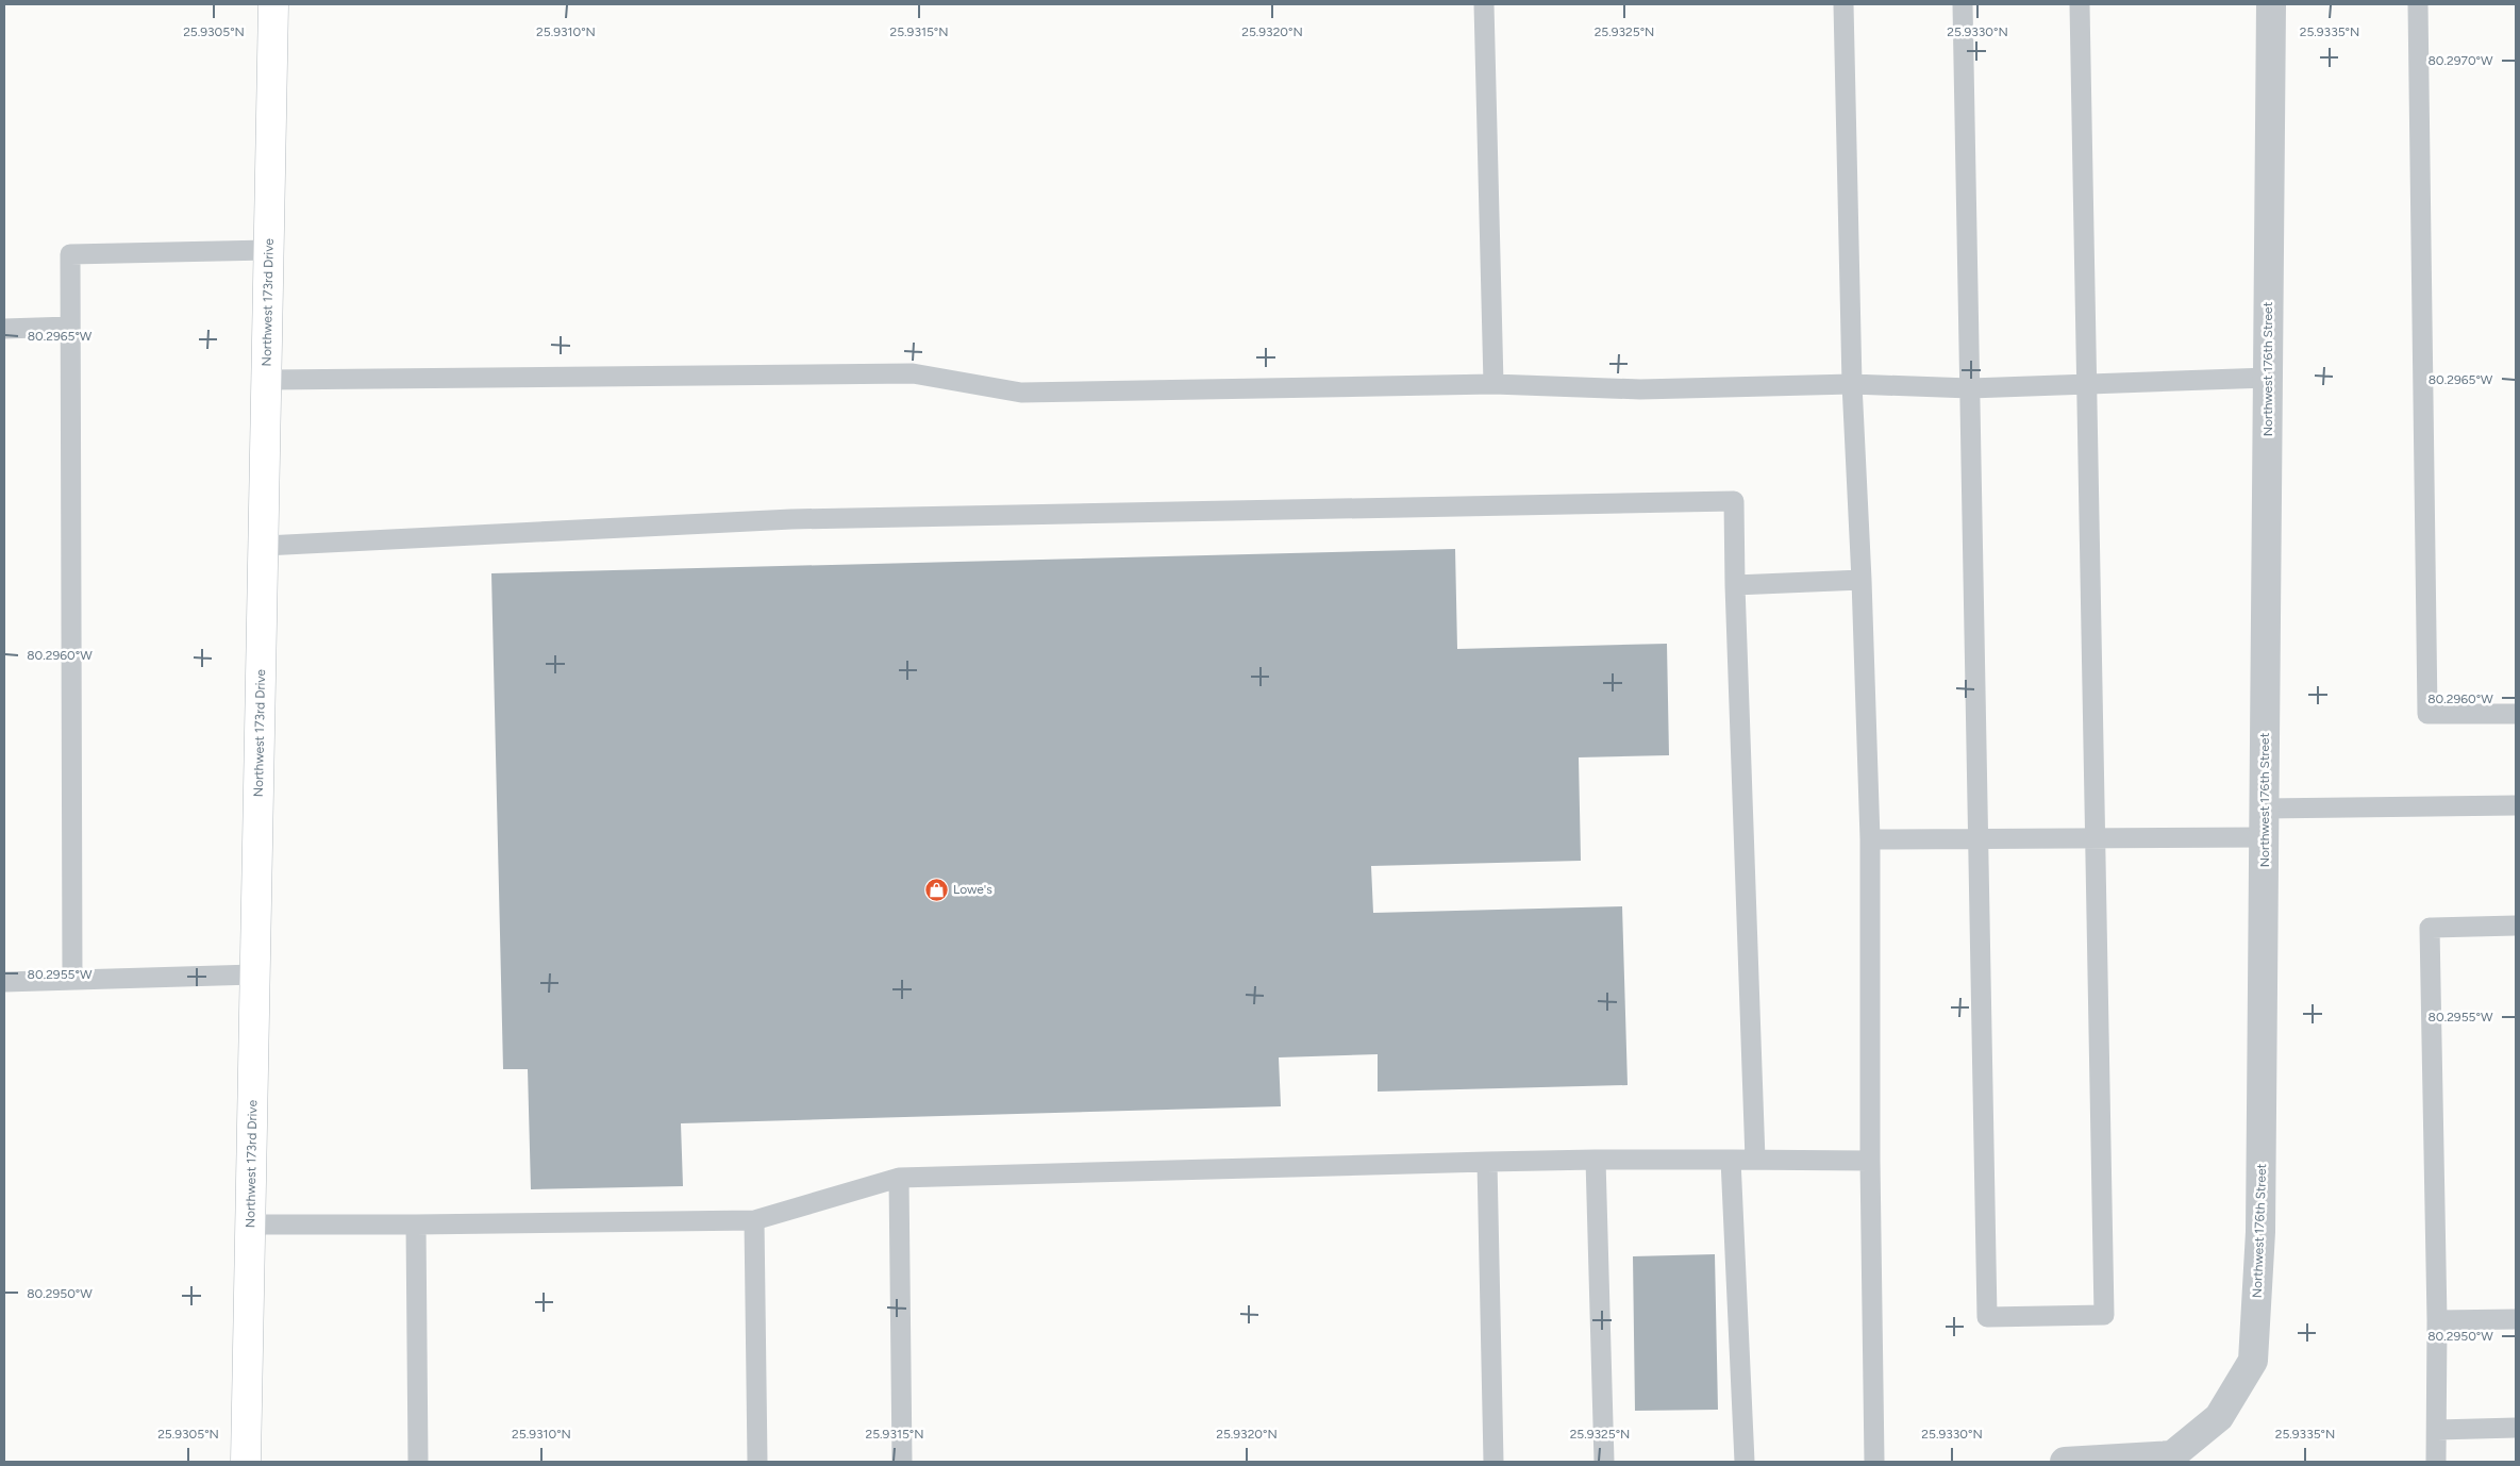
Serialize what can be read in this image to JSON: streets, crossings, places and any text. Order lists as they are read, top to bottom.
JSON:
{
  "streets": {
    "street": ["Northwest 173rd Drive", "Northwest 176th Street"]
  },
  "places": {
    "shop": ["Lowe's"]
  },
  "coordinates": [
    "25.9305°N",
    "25.9310°N",
    "25.9315°N",
    "25.9320°N",
    "25.9325°N",
    "25.9330°N",
    "25.9335°N",
    "80.2970°W",
    "80.2965°W",
    "80.2960°W",
    "80.2955°W",
    "80.2950°W"
  ]
}
